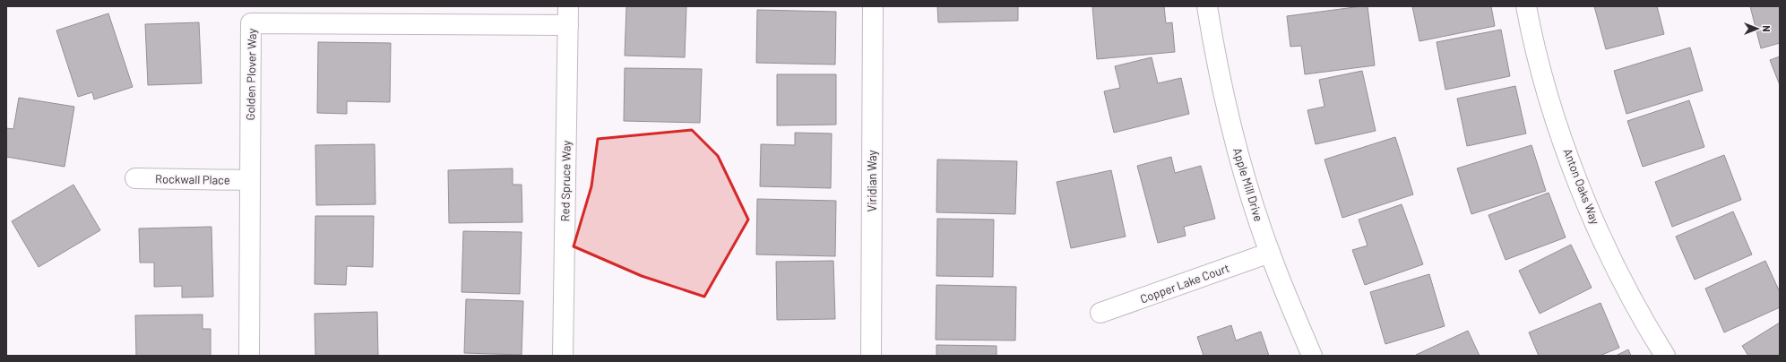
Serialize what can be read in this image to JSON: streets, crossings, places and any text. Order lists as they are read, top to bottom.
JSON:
{
  "streets": {
    "street": [
      "Golden Plover Way",
      "Rockwall Place",
      "Red Spruce Way",
      "Viridian Way",
      "Apple Mill Drive",
      "Anton Oaks Way",
      "Copper Lake Court"
    ]
  },
  "crossings": [
    ["Golden Plover Way", "Rockwall Place"],
    ["Golden Plover Way", "Red Spruce Way"],
    ["Apple Mill Drive", "Copper Lake Court"]
  ],
  "north": "right"
}
